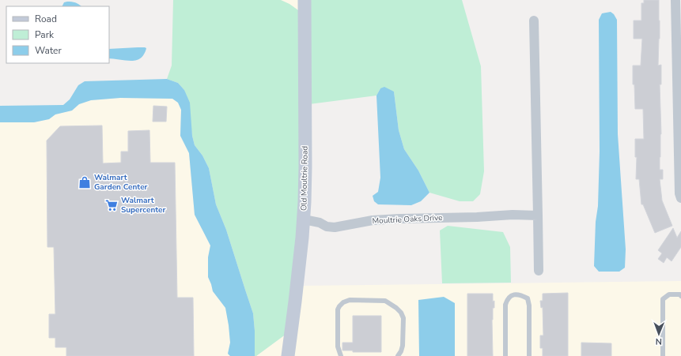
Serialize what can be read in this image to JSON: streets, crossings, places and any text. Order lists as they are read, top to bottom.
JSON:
{
  "streets": {
    "main road": ["Old Moultrie Road"],
    "street": ["Moultrie Oaks Drive"]
  },
  "crossings": [
    ["Old Moultrie Road", "Moultrie Oaks Drive"]
  ],
  "places": {
    "shop": ["Walmart Garden Center"],
    "supermarket": ["Walmart Supercenter"]
  },
  "legend": ["Road", "Park", "Water"],
  "north": "bottom"
}
